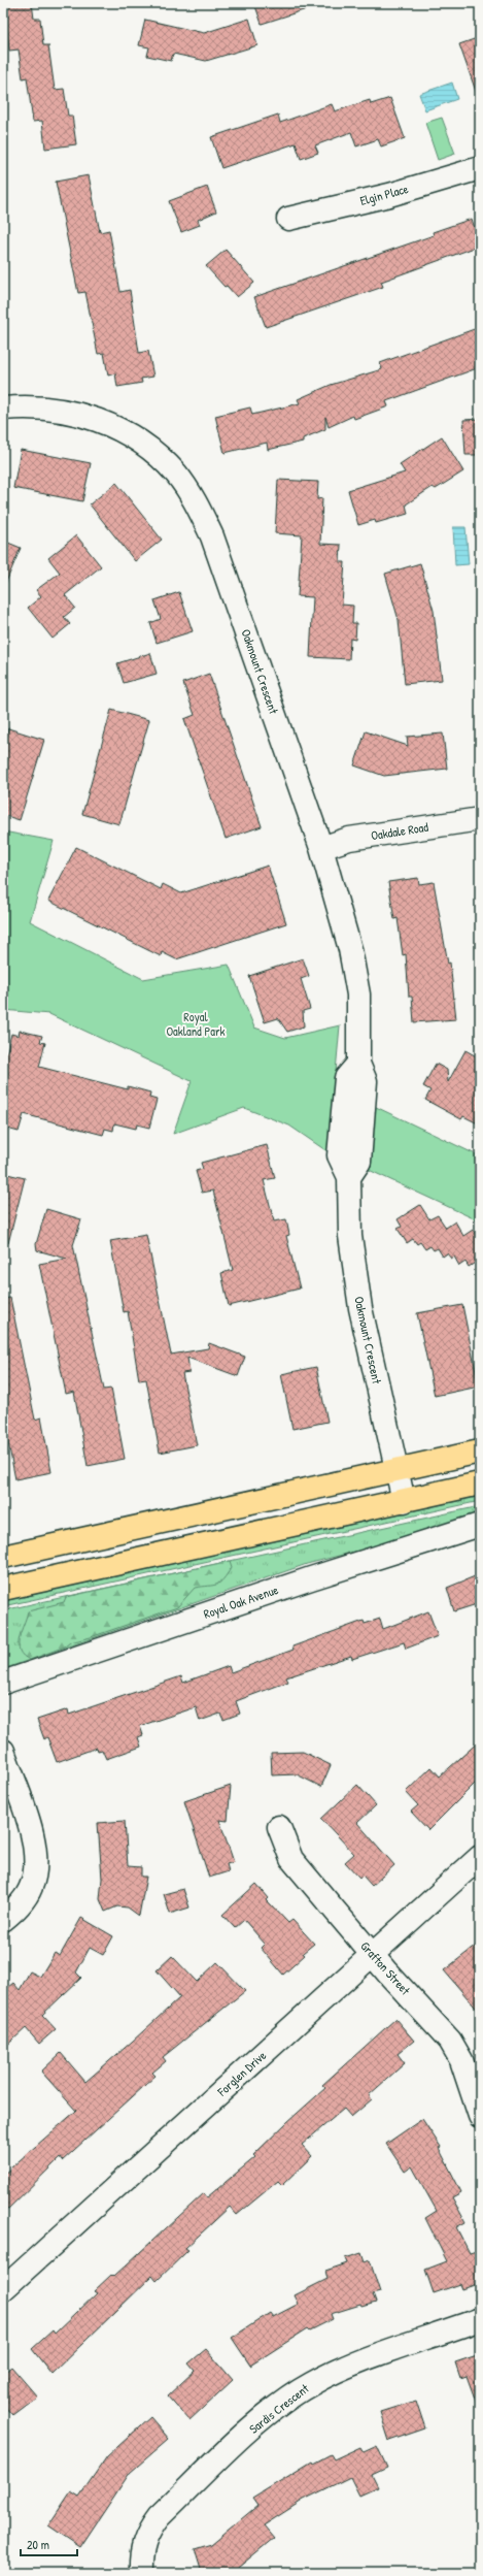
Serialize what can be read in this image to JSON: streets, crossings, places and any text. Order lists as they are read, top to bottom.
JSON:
{
  "streets": {
    "street": [
      "Elgin Place",
      "Oakmount Crescent",
      "Oakdale Road",
      "Royal Oak Avenue",
      "Grafton Street",
      "Forglen Drive",
      "Sardis Crescent"
    ]
  },
  "crossings": [
    ["Oakmount Crescent", "Oakdale Road"],
    ["Grafton Street", "Forglen Drive"]
  ],
  "parks": ["Royal Oakland Park"],
  "scale_bar": "20 m"
}
